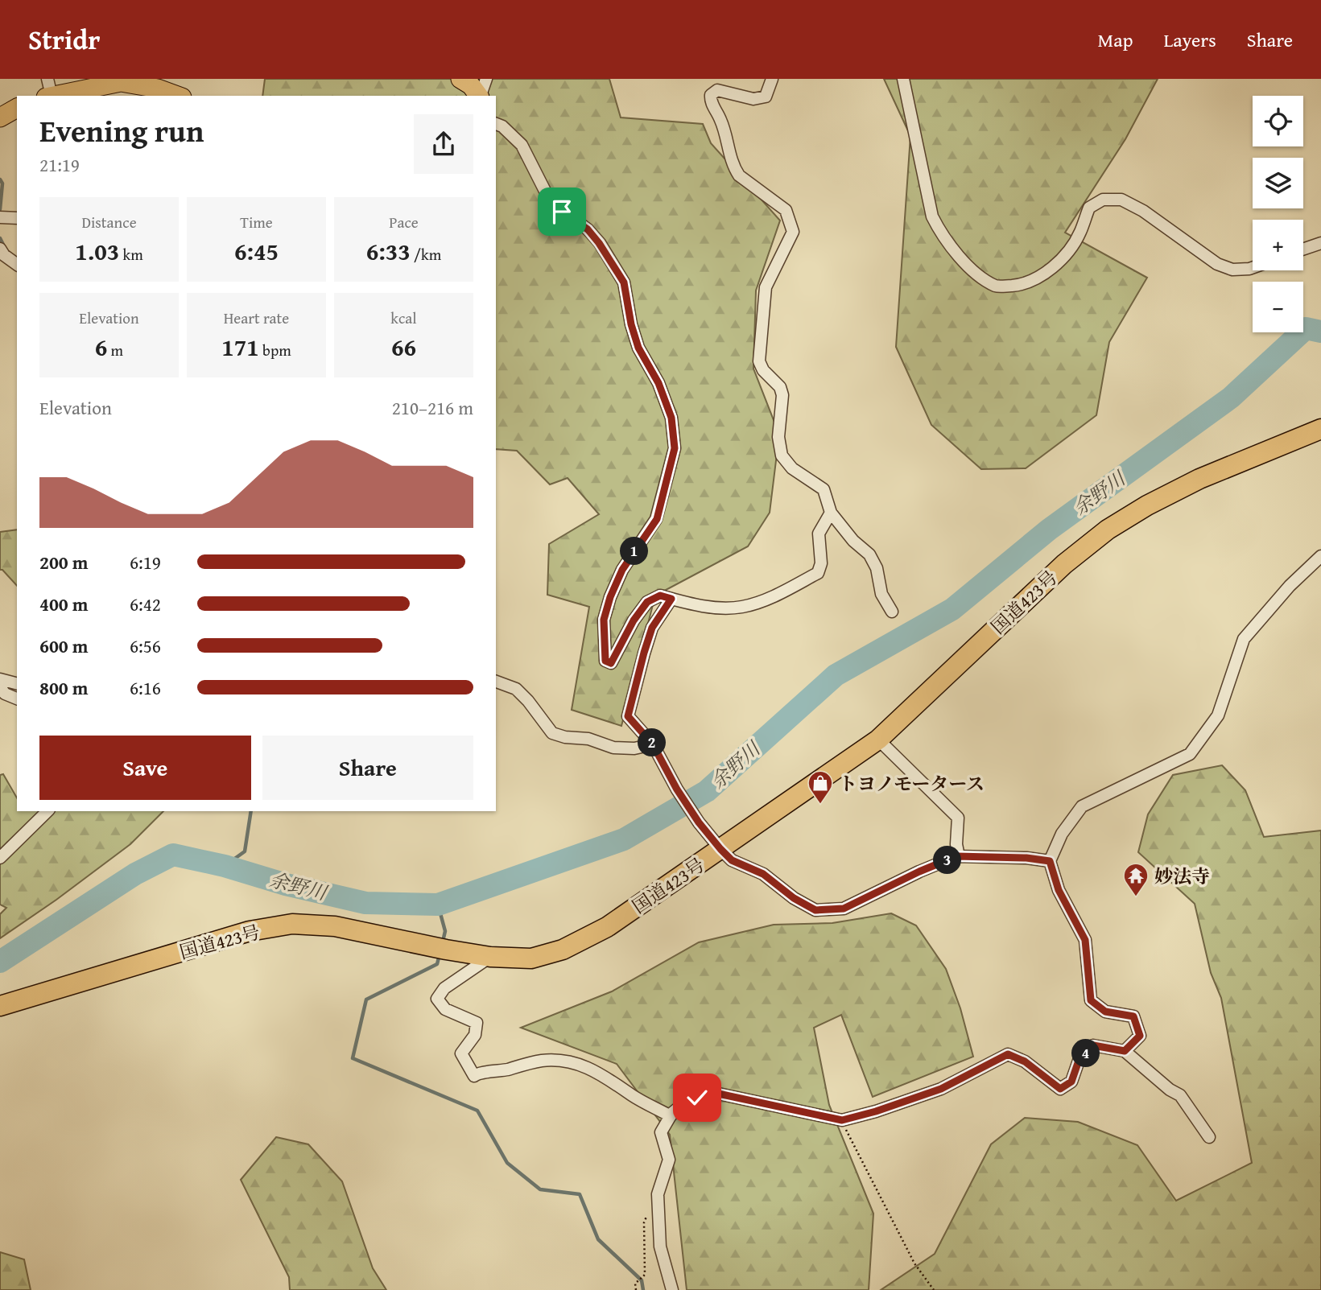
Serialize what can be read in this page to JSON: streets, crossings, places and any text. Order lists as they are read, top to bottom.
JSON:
{
  "streets": {
    "highway": ["国道423号"]
  },
  "water": ["余野川"],
  "places": {
    "shop": ["トヨノモータース"],
    "temple": ["妙法寺"]
  },
  "page": {
    "header": "Stridr",
    "nav": ["Map", "Layers", "Share"],
    "map_buttons": ["+", "−"],
    "heading": ["Evening run", "21:19"],
    "stats": [
      ["Distance", "1.03 km"],
      ["Time", "6:45"],
      ["Pace", "6:33 /km"],
      ["Elevation", "6 m"],
      ["Heart rate", "171 bpm"],
      ["kcal", "66"]
    ],
    "chart": ["Elevation", "210–216 m"],
    "pins": [
      "1",
      "2",
      "3",
      "4"
    ],
    "list": [
      {
        "name": "200 m",
        "note": "6:19"
      },
      {
        "name": "400 m",
        "note": "6:42"
      },
      {
        "name": "600 m",
        "note": "6:56"
      },
      {
        "name": "800 m",
        "note": "6:16"
      }
    ],
    "buttons": ["Save", "Share"]
  }
}
